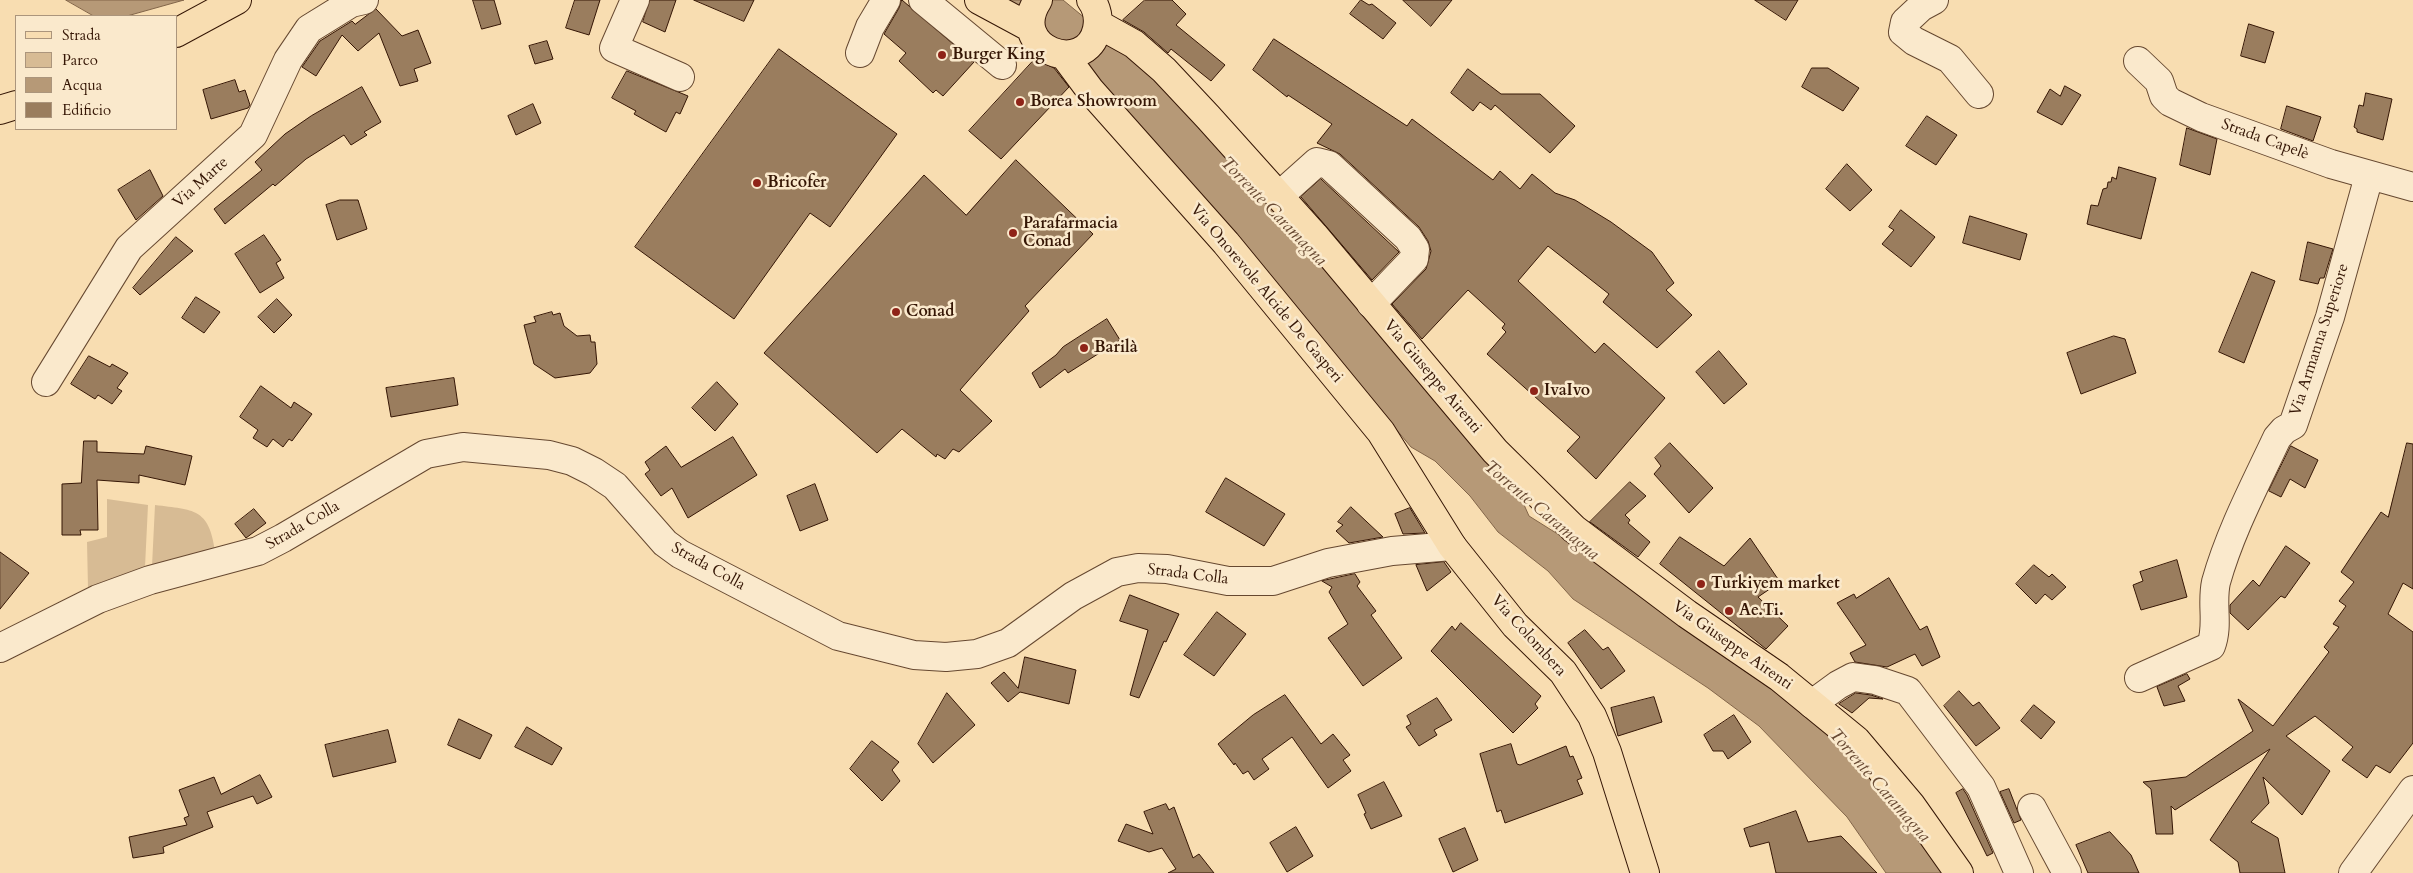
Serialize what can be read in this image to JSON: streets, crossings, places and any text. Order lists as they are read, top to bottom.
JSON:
{
  "streets": {
    "main road": ["Via Onorevole Alcide De Gasperi", "Via Giuseppe Airenti", "Via Colombera"],
    "street": [
      "Strada Capelè",
      "Via Marte",
      "Via Armanna Superiore",
      "Strada Colla"
    ]
  },
  "crossings": [
    ["Strada Capelè", "Via Armanna Superiore"],
    ["Via Onorevole Alcide De Gasperi", "Strada Colla"],
    ["Via Onorevole Alcide De Gasperi", "Via Colombera"],
    ["Strada Colla", "Via Colombera"]
  ],
  "water": ["Torrente Caramagna"],
  "places": [
    "Burger King",
    "Borea Showroom",
    "Bricofer",
    "Parafarmacia Conad",
    "Conad",
    "Barilà",
    "IvaIvo",
    "Turkiyem market",
    "Ae.Ti."
  ],
  "legend": [
    "Strada",
    "Parco",
    "Acqua",
    "Edificio"
  ]
}
